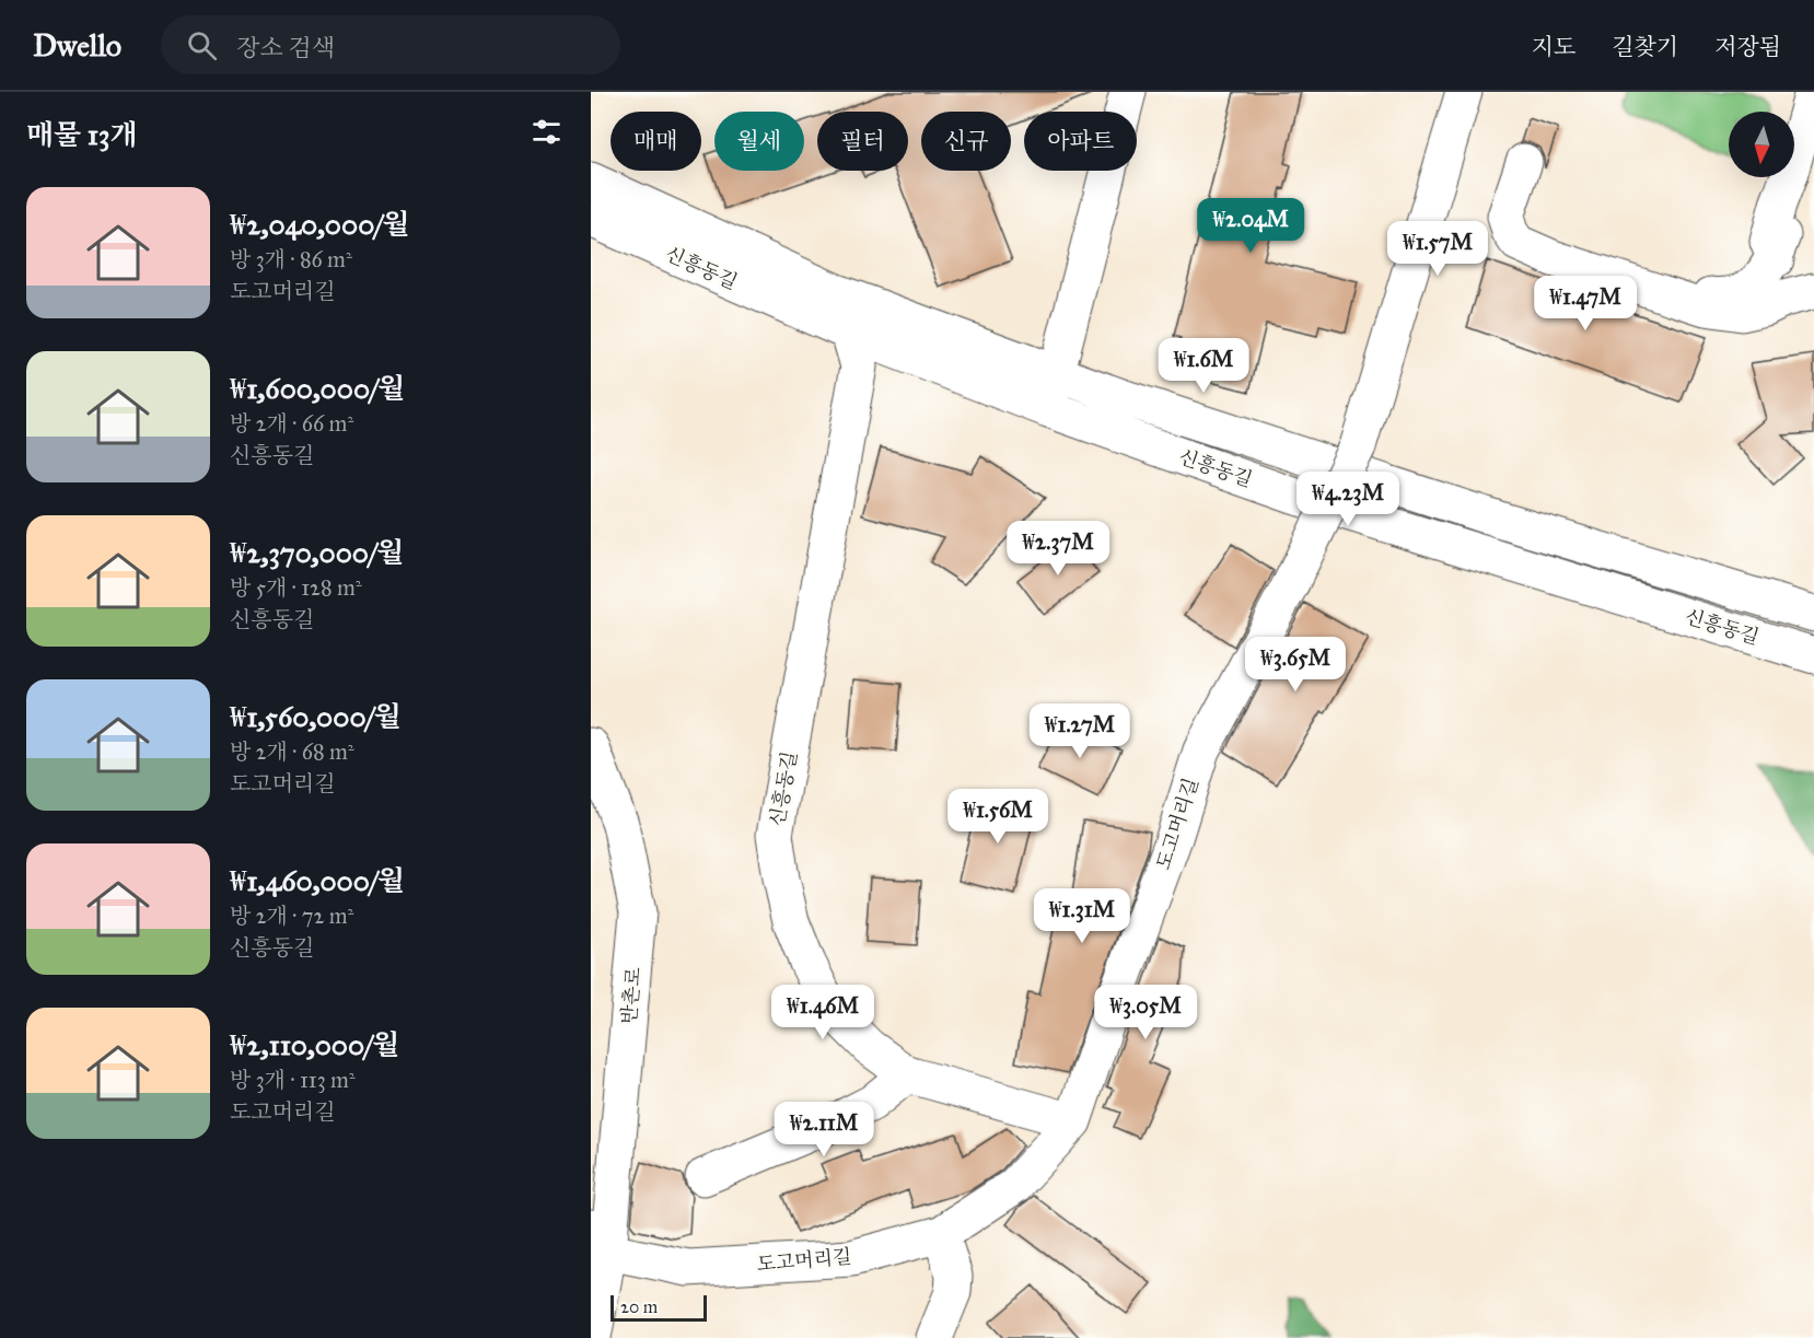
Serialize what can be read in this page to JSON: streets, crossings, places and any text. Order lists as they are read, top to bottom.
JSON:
{
  "streets": {
    "street": ["신흥동길", "도고머리길", "반촌로"]
  },
  "crossings": [
    ["신흥동길", "도고머리길"],
    ["도고머리길", "반촌로"]
  ],
  "scale_bar": "20 m",
  "north": "bottom",
  "page": {
    "header": "Dwello",
    "search": "장소 검색",
    "nav": ["지도", "길찾기", "저장됨"],
    "heading": "매물 13개",
    "chip": [
      "매매",
      "월세",
      "필터",
      "신규",
      "아파트"
    ],
    "list": [
      {
        "name": "₩2,040,000/월",
        "note": "방 3개 · 86 m² · 도고머리길"
      },
      {
        "name": "₩1,600,000/월",
        "note": "방 2개 · 66 m² · 신흥동길"
      },
      {
        "name": "₩2,370,000/월",
        "note": "방 5개 · 128 m² · 신흥동길"
      },
      {
        "name": "₩1,560,000/월",
        "note": "방 2개 · 68 m² · 도고머리길"
      },
      {
        "name": "₩1,460,000/월",
        "note": "방 2개 · 72 m² · 신흥동길"
      },
      {
        "name": "₩2,110,000/월",
        "note": "방 3개 · 113 m² · 도고머리길"
      }
    ],
    "price": [
      "₩2.04M",
      "₩1.57M",
      "₩1.47M",
      "₩1.6M",
      "₩4.23M",
      "₩2.37M",
      "₩3.65M",
      "₩1.27M",
      "₩1.56M",
      "₩1.31M",
      "₩1.46M",
      "₩3.05M",
      "₩2.11M"
    ],
    "scale": "20 m"
  }
}
